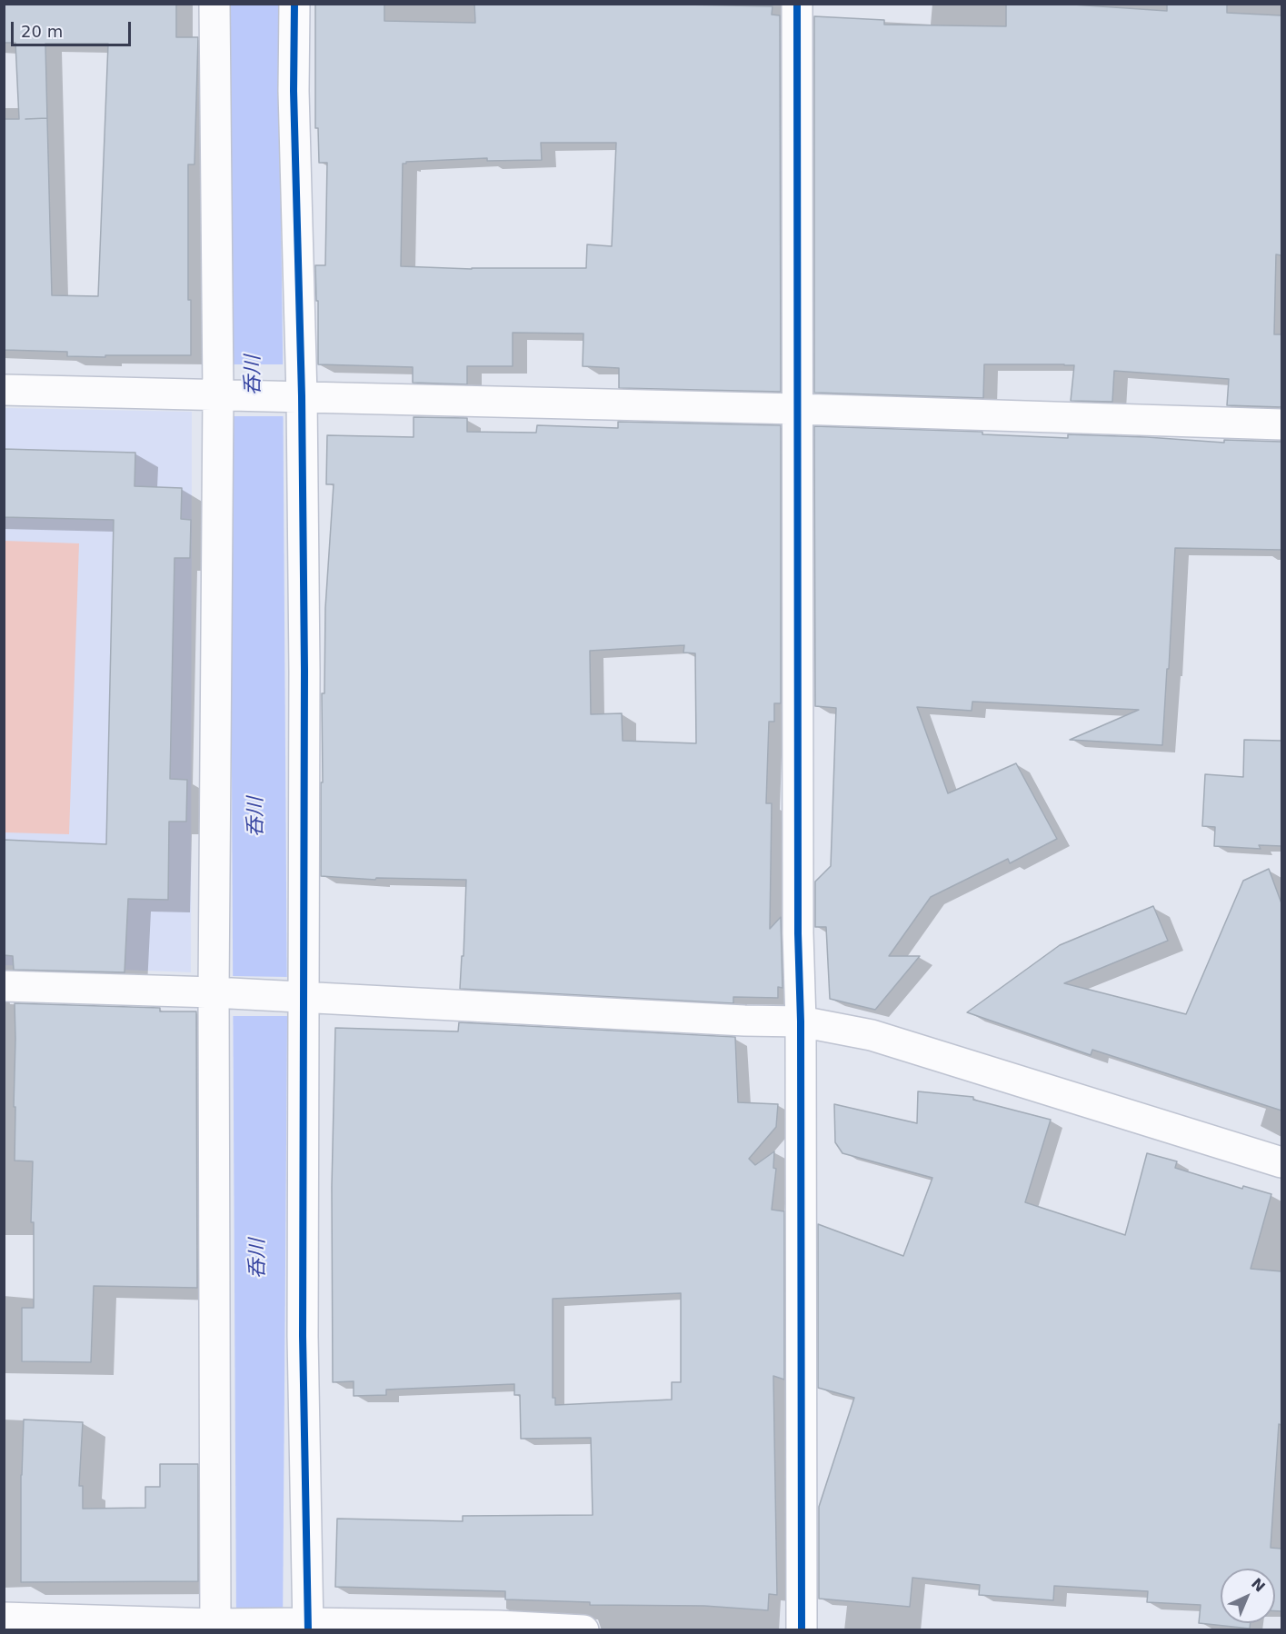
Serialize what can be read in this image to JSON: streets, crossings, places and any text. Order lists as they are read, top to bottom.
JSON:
{
  "water": ["呑川"],
  "scale_bar": "20 m",
  "north": "top right"
}
